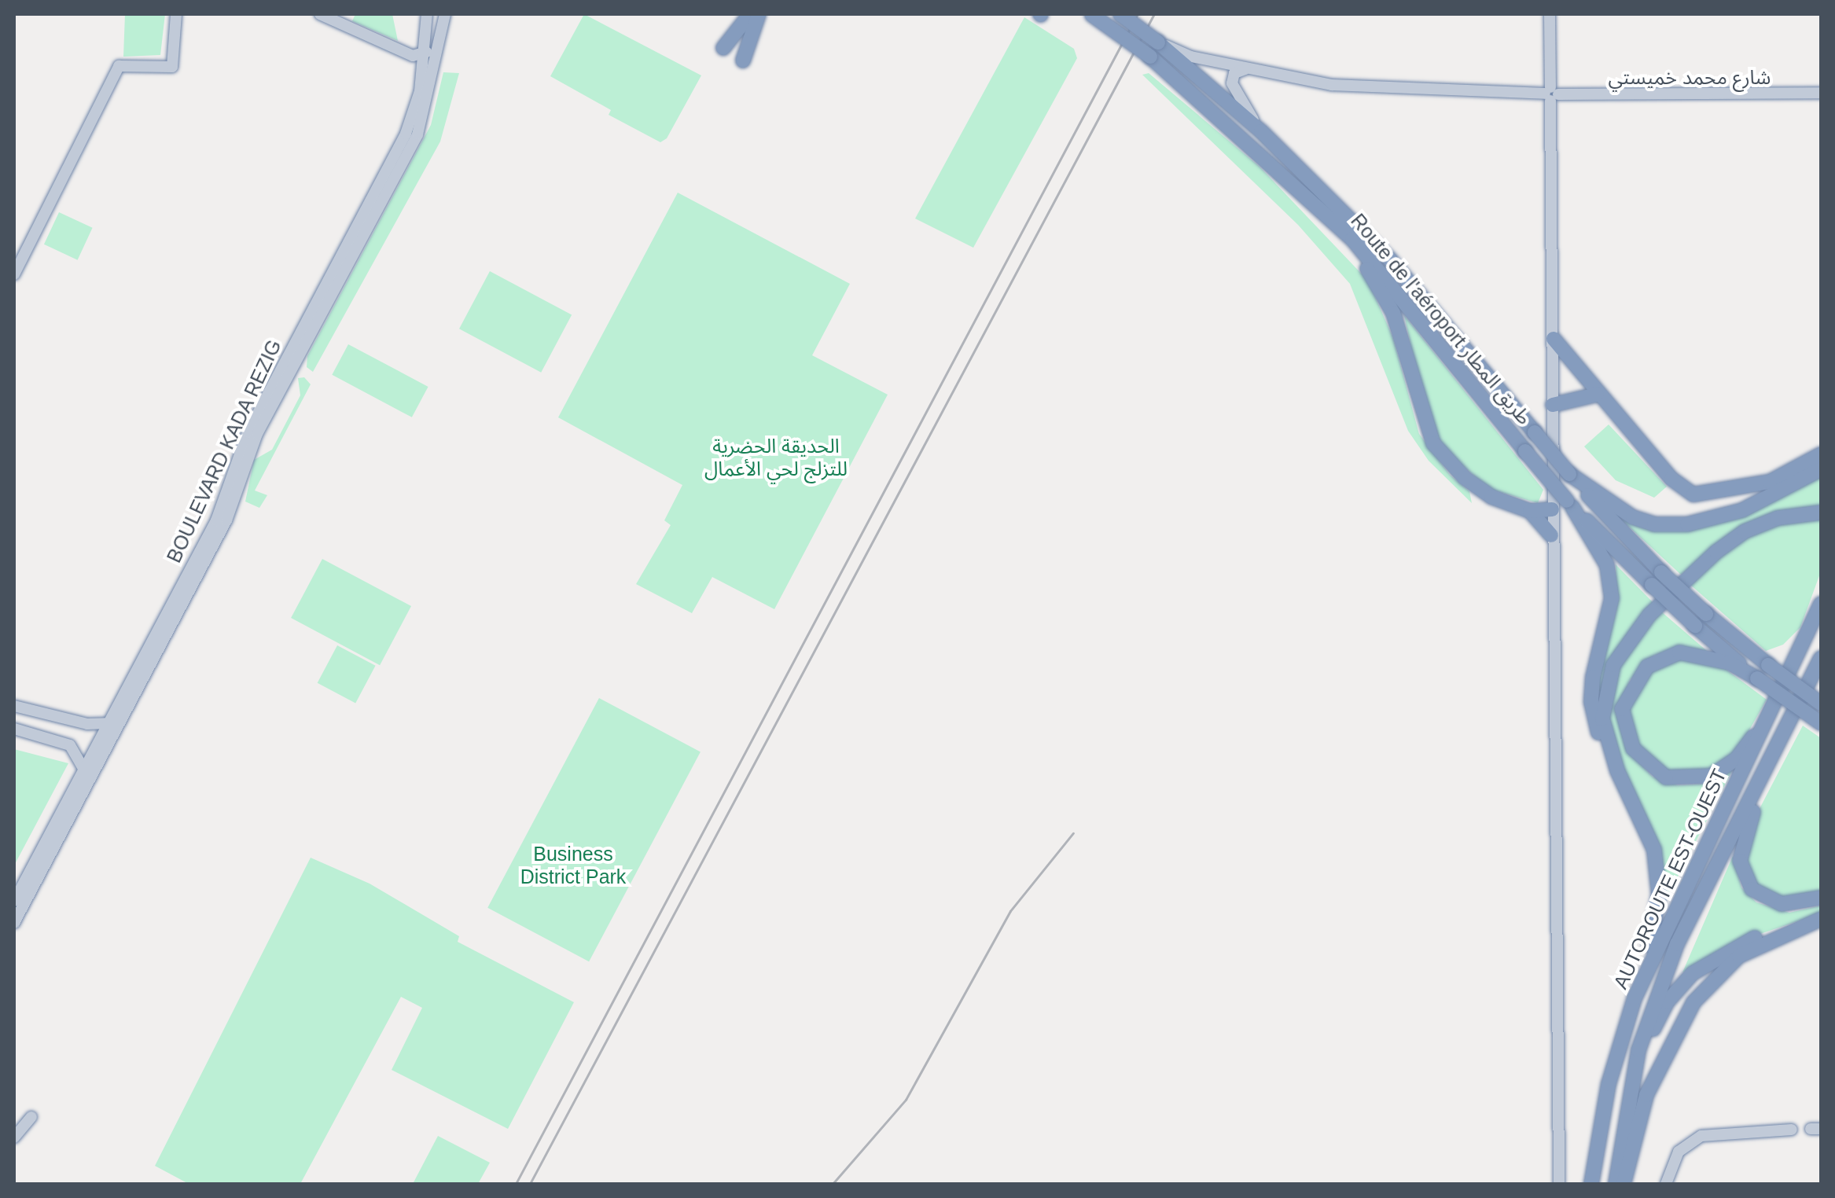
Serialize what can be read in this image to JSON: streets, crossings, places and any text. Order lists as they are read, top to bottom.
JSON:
{
  "streets": {
    "highway": ["Route de l'aéroport طريق المطار", "AUTOROUTE EST-OUEST"],
    "main road": ["شارع محمد خميستي", "BOULEVARD KADA REZIG"]
  },
  "crossings": [
    ["شارع محمد خميستي", "Route de l'aéroport طريق المطار"]
  ],
  "parks": ["الحديقة الحضرية للتزلج لحي الأعمال", "Business District Park"]
}
